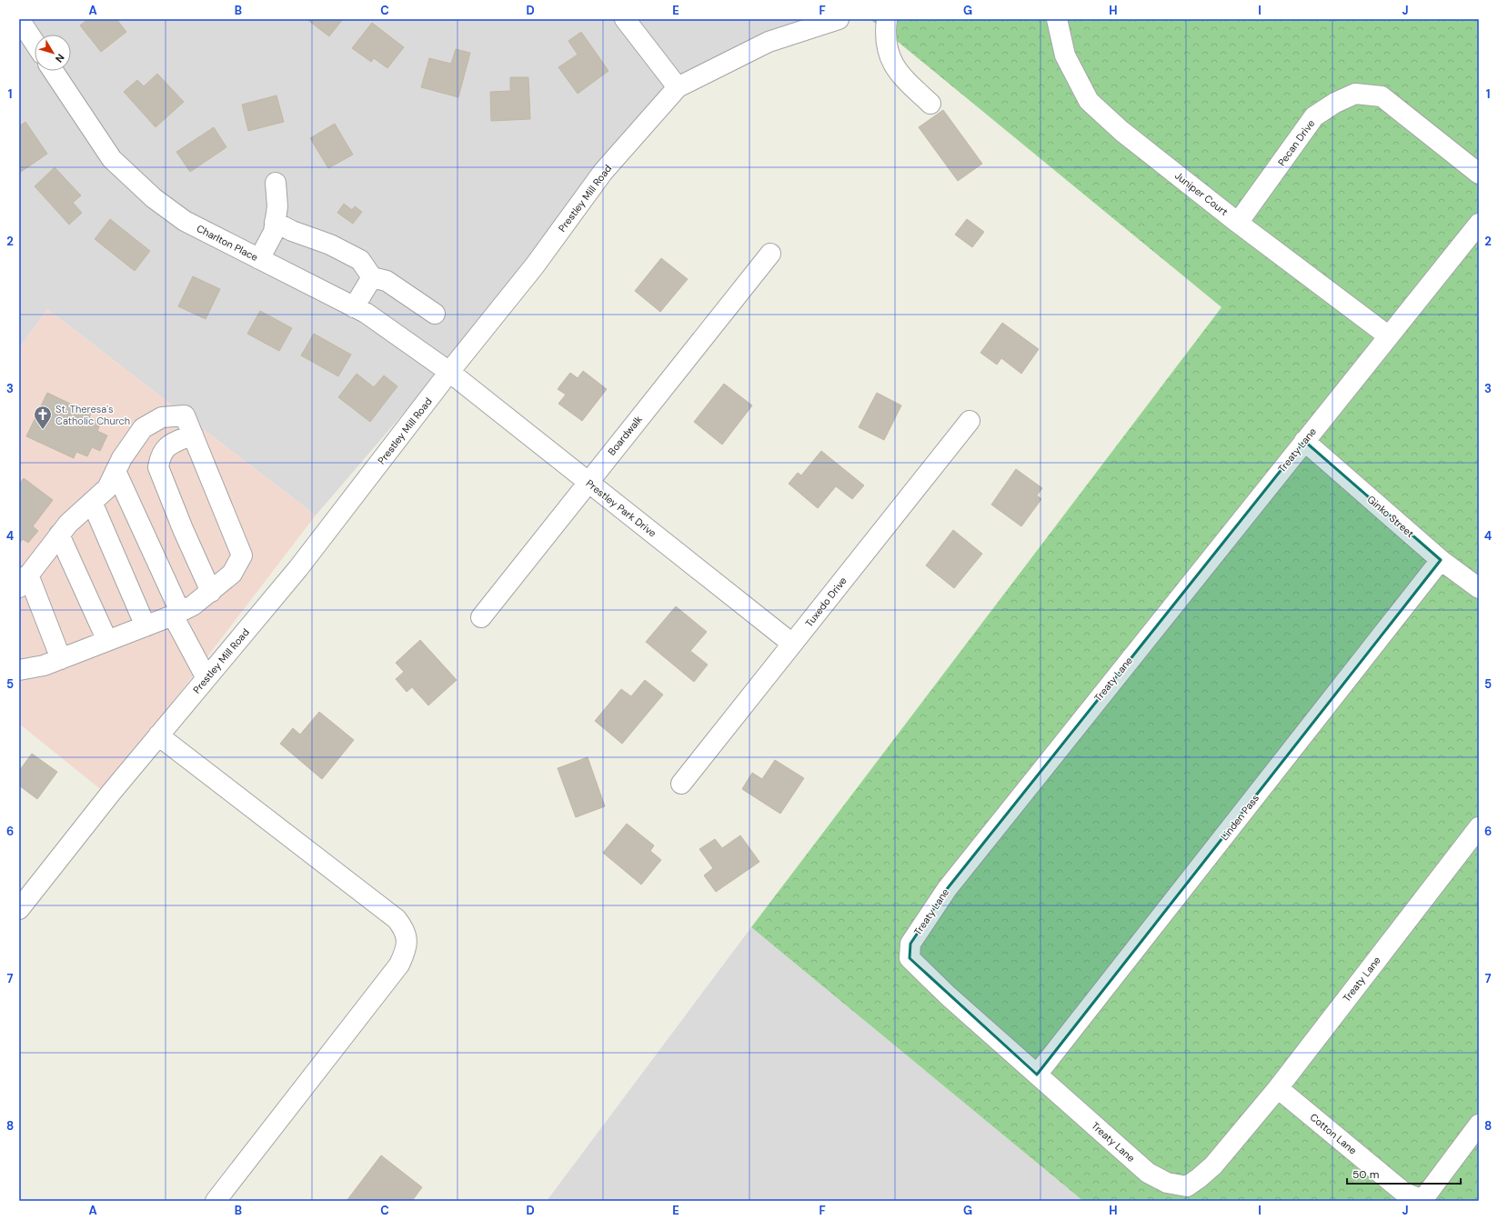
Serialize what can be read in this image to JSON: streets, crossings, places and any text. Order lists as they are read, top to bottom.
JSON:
{
  "streets": {
    "street": [
      "Pecan Drive",
      "Juniper Court",
      "Prestley Mill Road",
      "Charlton Place",
      "Boardwalk",
      "Treaty Lane",
      "Prestley Park Drive",
      "Ginko Street",
      "Tuxedo Drive",
      "Linden Pass",
      "Cotton Lane"
    ]
  },
  "crossings": [
    ["Pecan Drive", "Juniper Court"],
    ["Juniper Court", "Treaty Lane"],
    ["Prestley Mill Road", "Charlton Place"],
    ["Prestley Mill Road", "Prestley Park Drive"],
    ["Charlton Place", "Prestley Park Drive"],
    ["Boardwalk", "Prestley Park Drive"],
    ["Treaty Lane", "Ginko Street"],
    ["Treaty Lane", "Linden Pass"],
    ["Treaty Lane", "Cotton Lane"],
    ["Prestley Park Drive", "Tuxedo Drive"],
    ["Ginko Street", "Linden Pass"]
  ],
  "places": {
    "church": ["St. Theresa's Catholic Church"]
  },
  "scale_bar": "50 m",
  "north": "bottom right",
  "grid": {
    "columns": [
      "A",
      "B",
      "C",
      "D",
      "E",
      "F",
      "G",
      "H",
      "I",
      "J"
    ],
    "rows": [
      "1",
      "2",
      "3",
      "4",
      "5",
      "6",
      "7",
      "8"
    ]
  }
}
